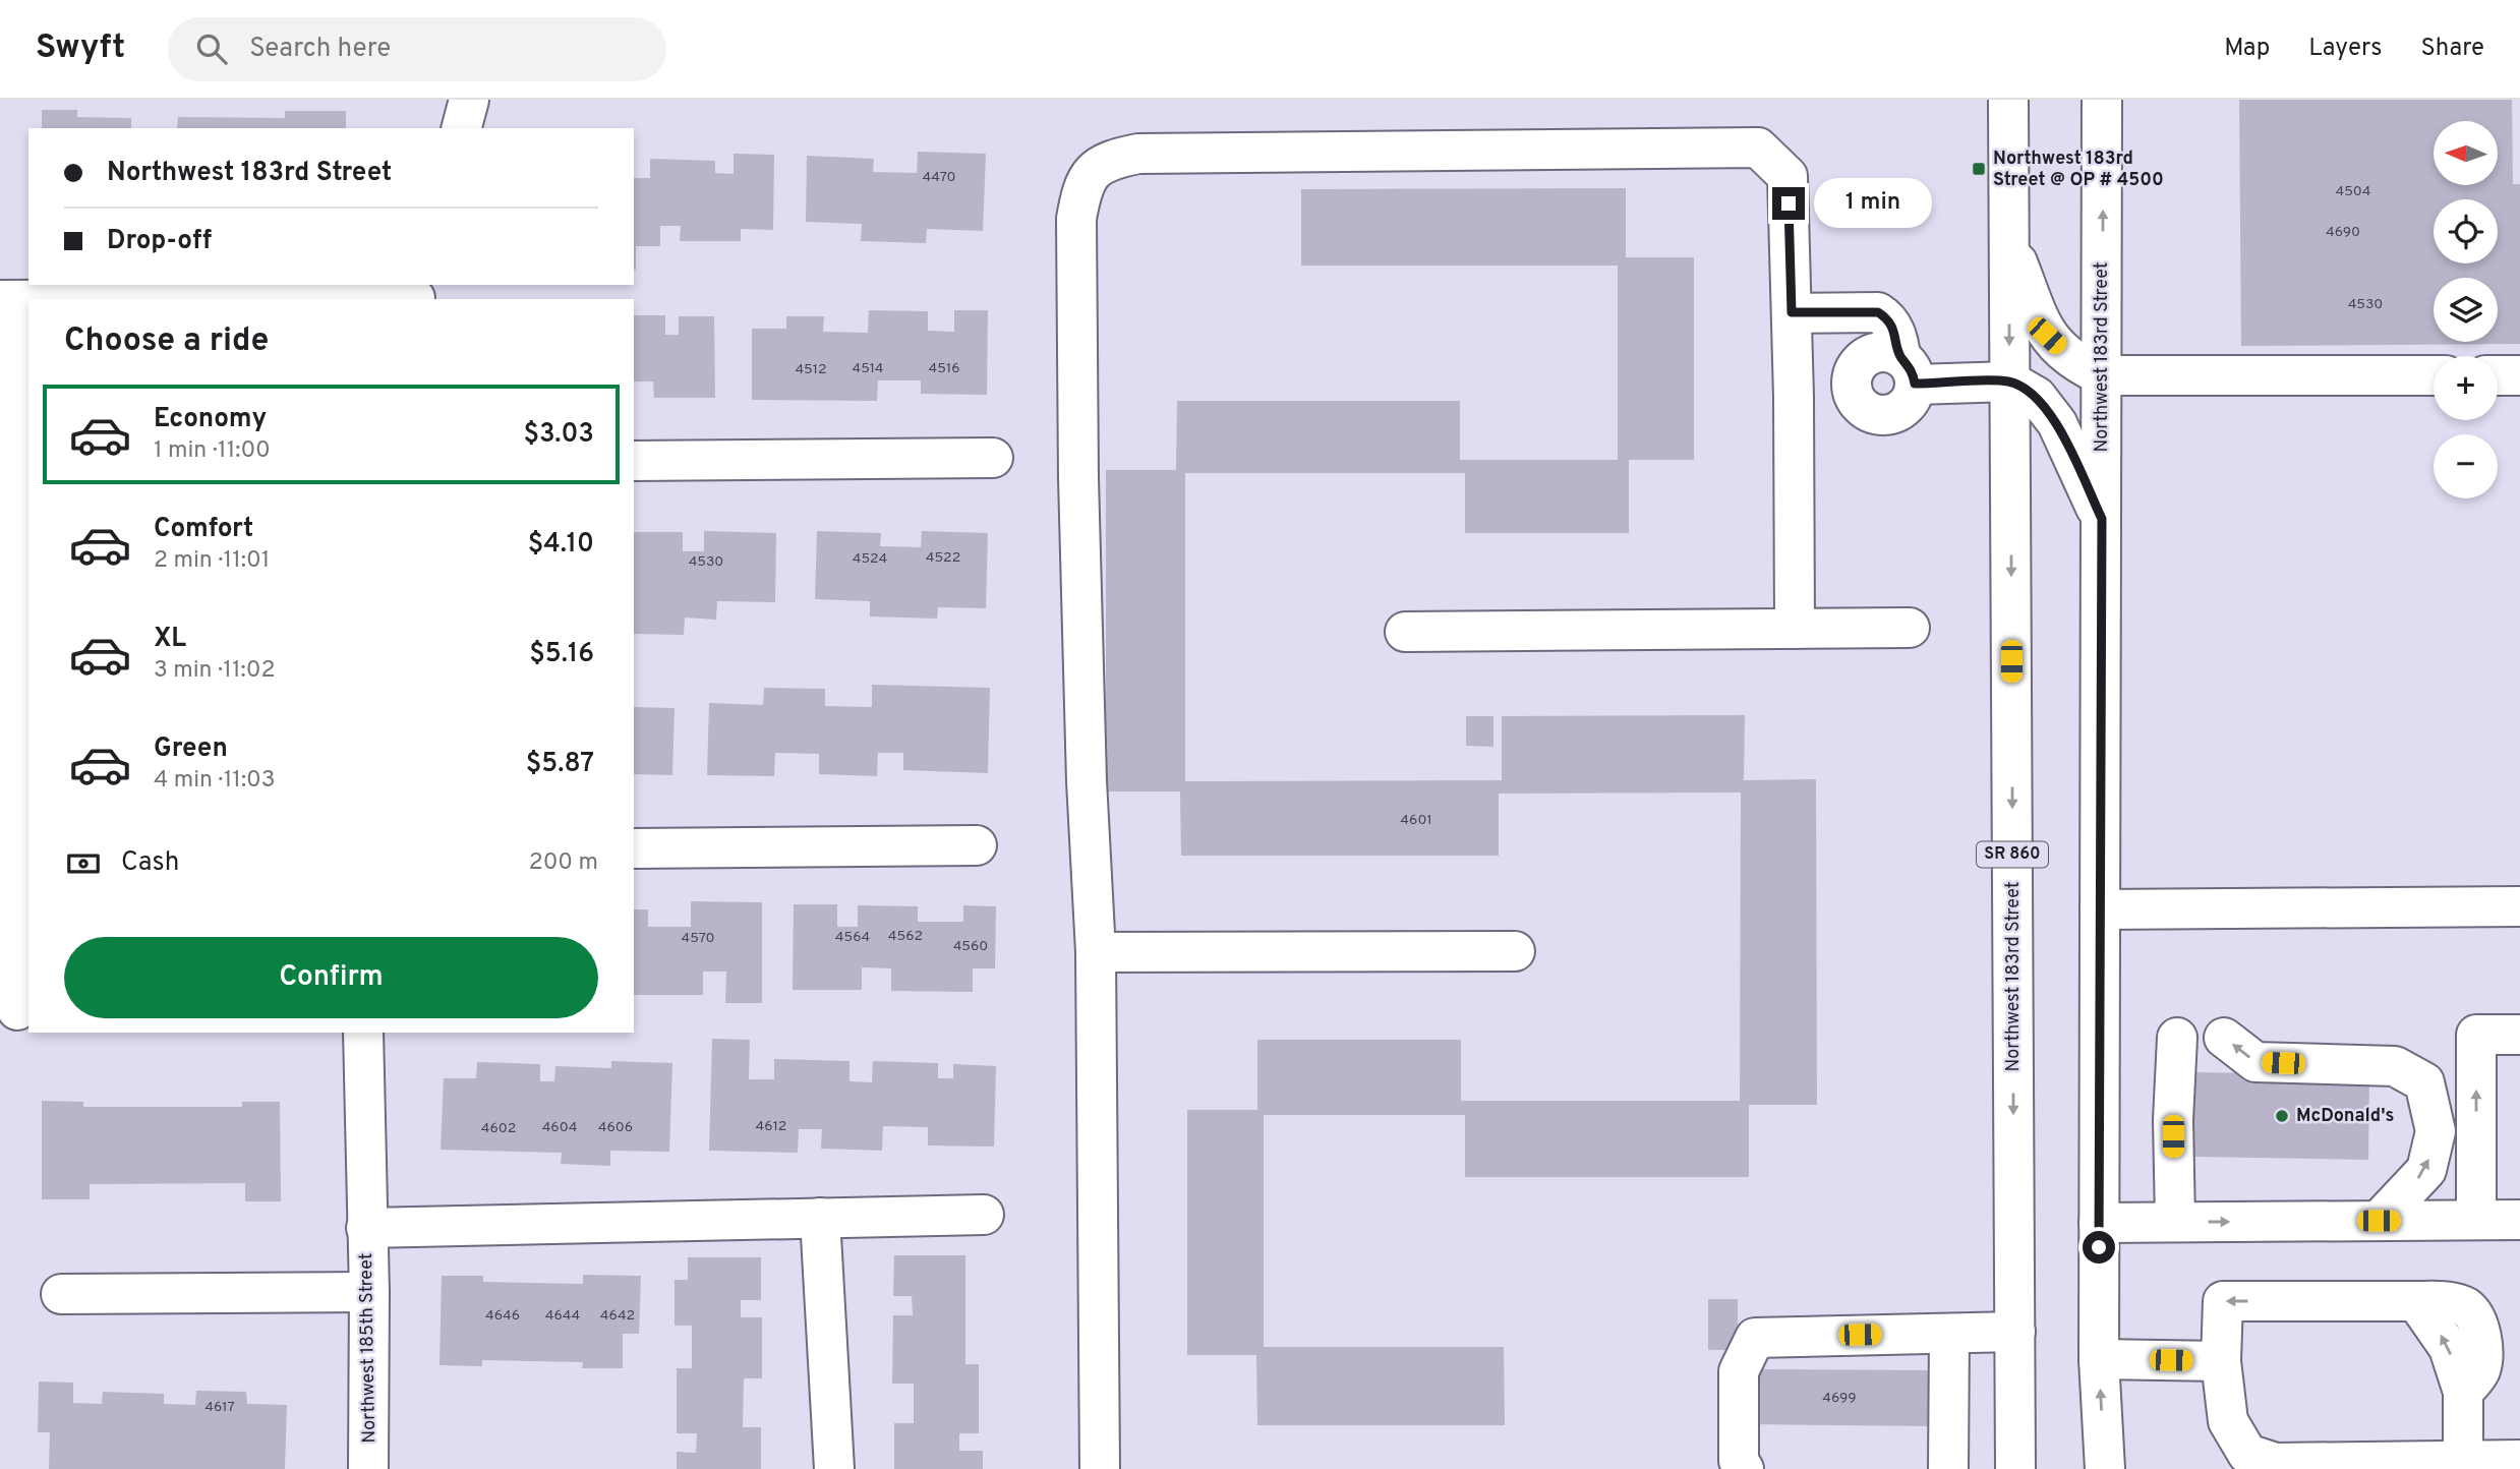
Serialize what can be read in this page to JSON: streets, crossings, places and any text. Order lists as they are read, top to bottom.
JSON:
{
  "streets": {
    "street": ["Northwest 183rd Street", "SR 860", "Northwest 185th Street"]
  },
  "places": {
    "transit": ["Northwest 183rd Street @ OP # 4500"],
    "other": ["McDonald's"]
  },
  "house_numbers": [
    "4470",
    "4504",
    "4690",
    "4530",
    "4514",
    "4516",
    "4512",
    "4522",
    "4524",
    "4530",
    "4601",
    "4562",
    "4564",
    "4570",
    "4560",
    "4612",
    "4604",
    "4606",
    "4602",
    "4646",
    "4644",
    "4642",
    "4699",
    "4617"
  ],
  "north": "left",
  "page": {
    "header": "Swyft",
    "search": "Search here",
    "nav": ["Map", "Layers", "Share"],
    "map_buttons": ["+", "−"],
    "banner": ["Northwest 183rd Street", "Drop-off"],
    "bubble": "1 min",
    "heading": "Choose a ride",
    "list": [
      {
        "name": "Economy",
        "note": "1 min · 11:00",
        "value": "$3.03"
      },
      {
        "name": "Comfort",
        "note": "2 min · 11:01",
        "value": "$4.10"
      },
      {
        "name": "XL",
        "note": "3 min · 11:02",
        "value": "$5.16"
      },
      {
        "name": "Green",
        "note": "4 min · 11:03",
        "value": "$5.87"
      }
    ],
    "pay": ["Cash", "200 m"],
    "buttons": "Confirm"
  }
}
